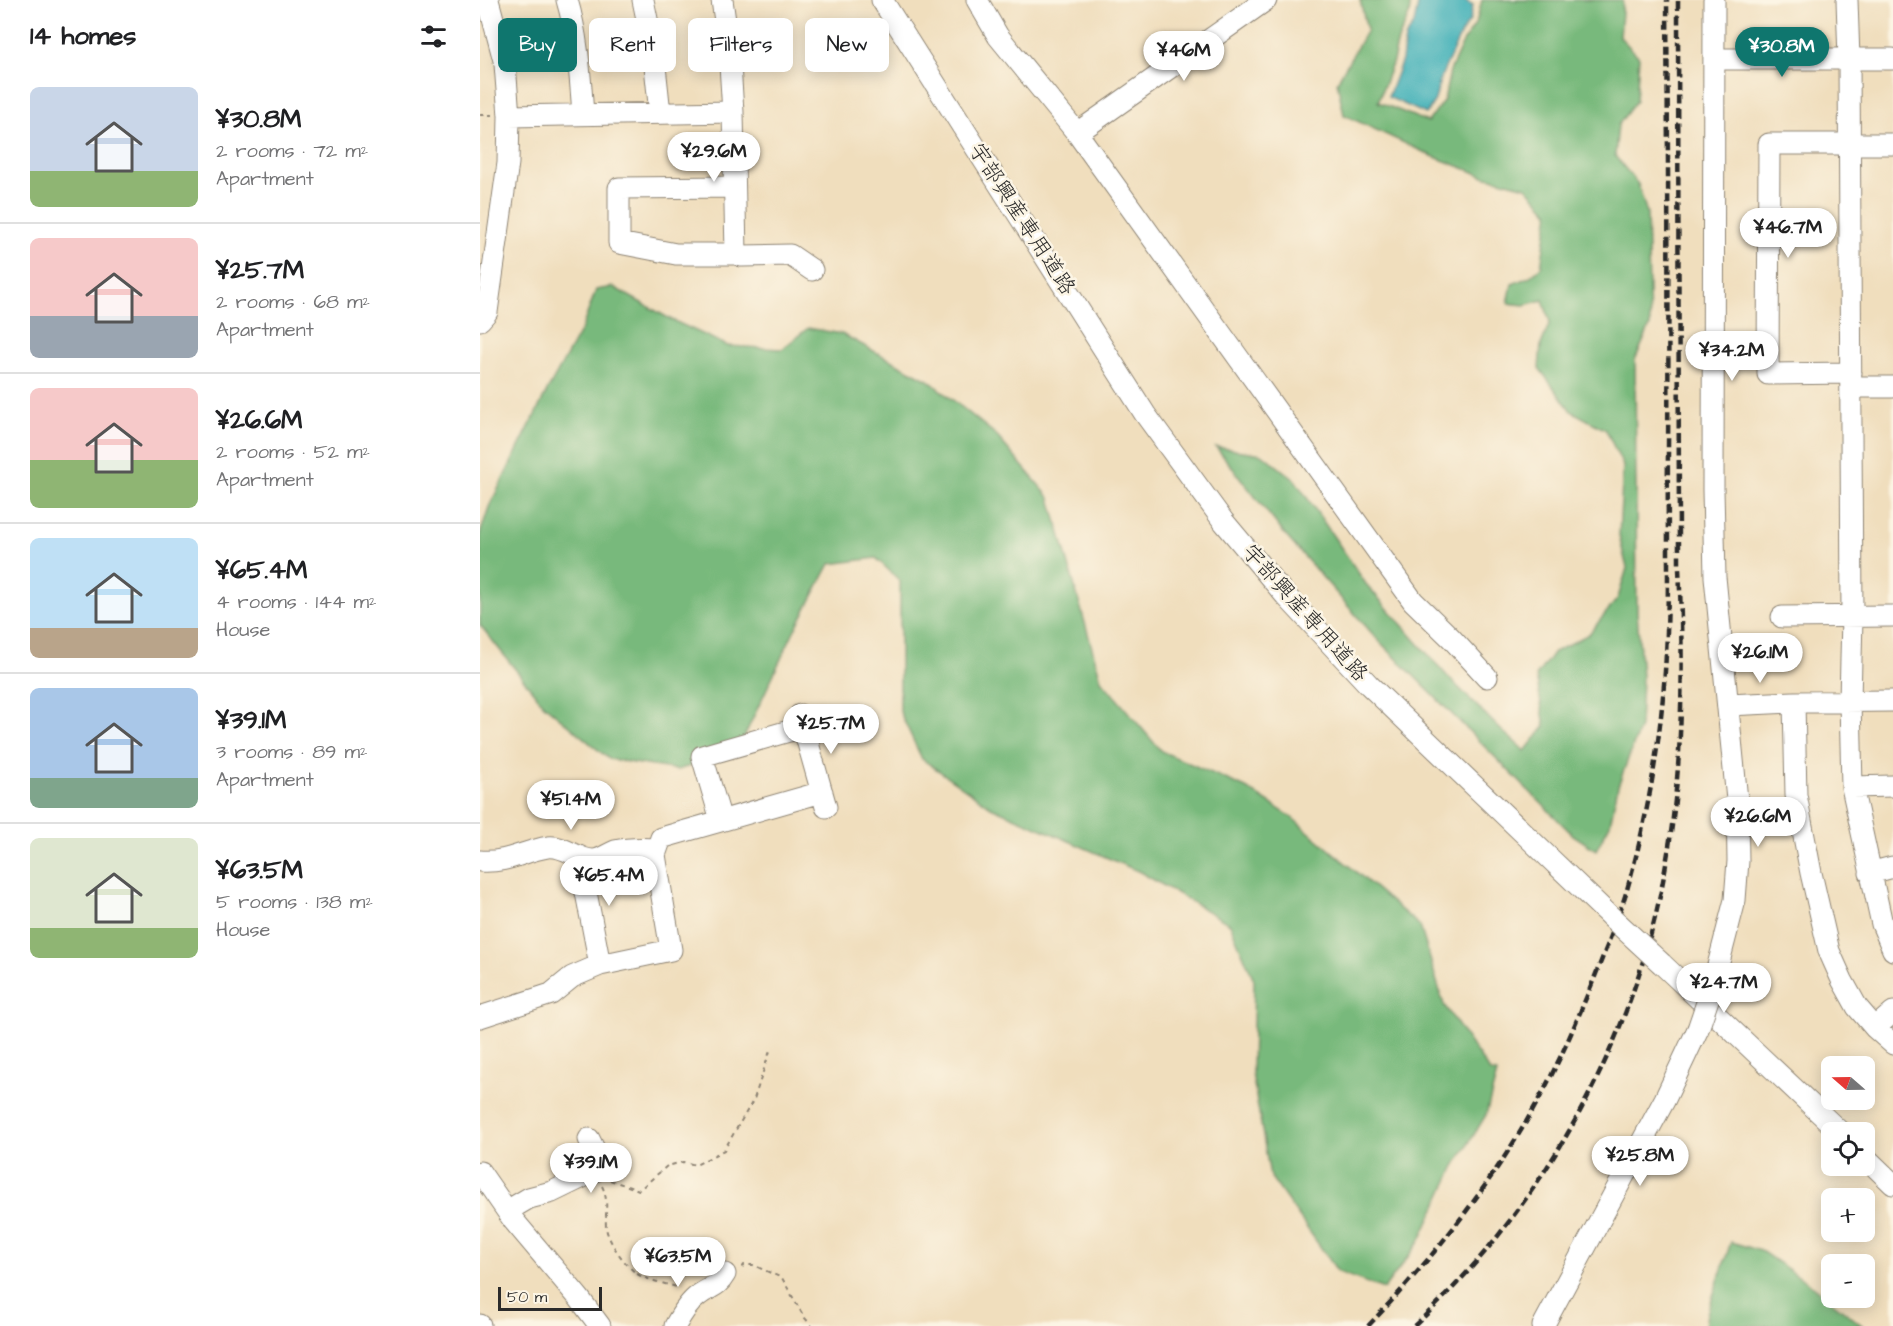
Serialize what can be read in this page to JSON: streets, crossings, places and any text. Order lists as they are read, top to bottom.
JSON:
{
  "streets": {
    "street": ["宇部興産専用道路"]
  },
  "scale_bar": "50 m",
  "north": "left",
  "page": {
    "heading": "14 homes",
    "chip": [
      "Buy",
      "Rent",
      "Filters",
      "New"
    ],
    "price": [
      "¥30.8M",
      "¥46M",
      "¥29.6M",
      "¥46.7M",
      "¥34.2M",
      "¥26.1M",
      "¥25.7M",
      "¥51.4M",
      "¥26.6M",
      "¥65.4M",
      "¥24.7M",
      "¥25.8M",
      "¥39.1M",
      "¥63.5M"
    ],
    "list": [
      {
        "name": "¥30.8M",
        "note": "2 rooms · 72 m² · Apartment"
      },
      {
        "name": "¥25.7M",
        "note": "2 rooms · 68 m² · Apartment"
      },
      {
        "name": "¥26.6M",
        "note": "2 rooms · 52 m² · Apartment"
      },
      {
        "name": "¥65.4M",
        "note": "4 rooms · 144 m² · House"
      },
      {
        "name": "¥39.1M",
        "note": "3 rooms · 89 m² · Apartment"
      },
      {
        "name": "¥63.5M",
        "note": "5 rooms · 138 m² · House"
      }
    ],
    "map_buttons": ["+", "−"],
    "scale": "50 m"
  }
}
